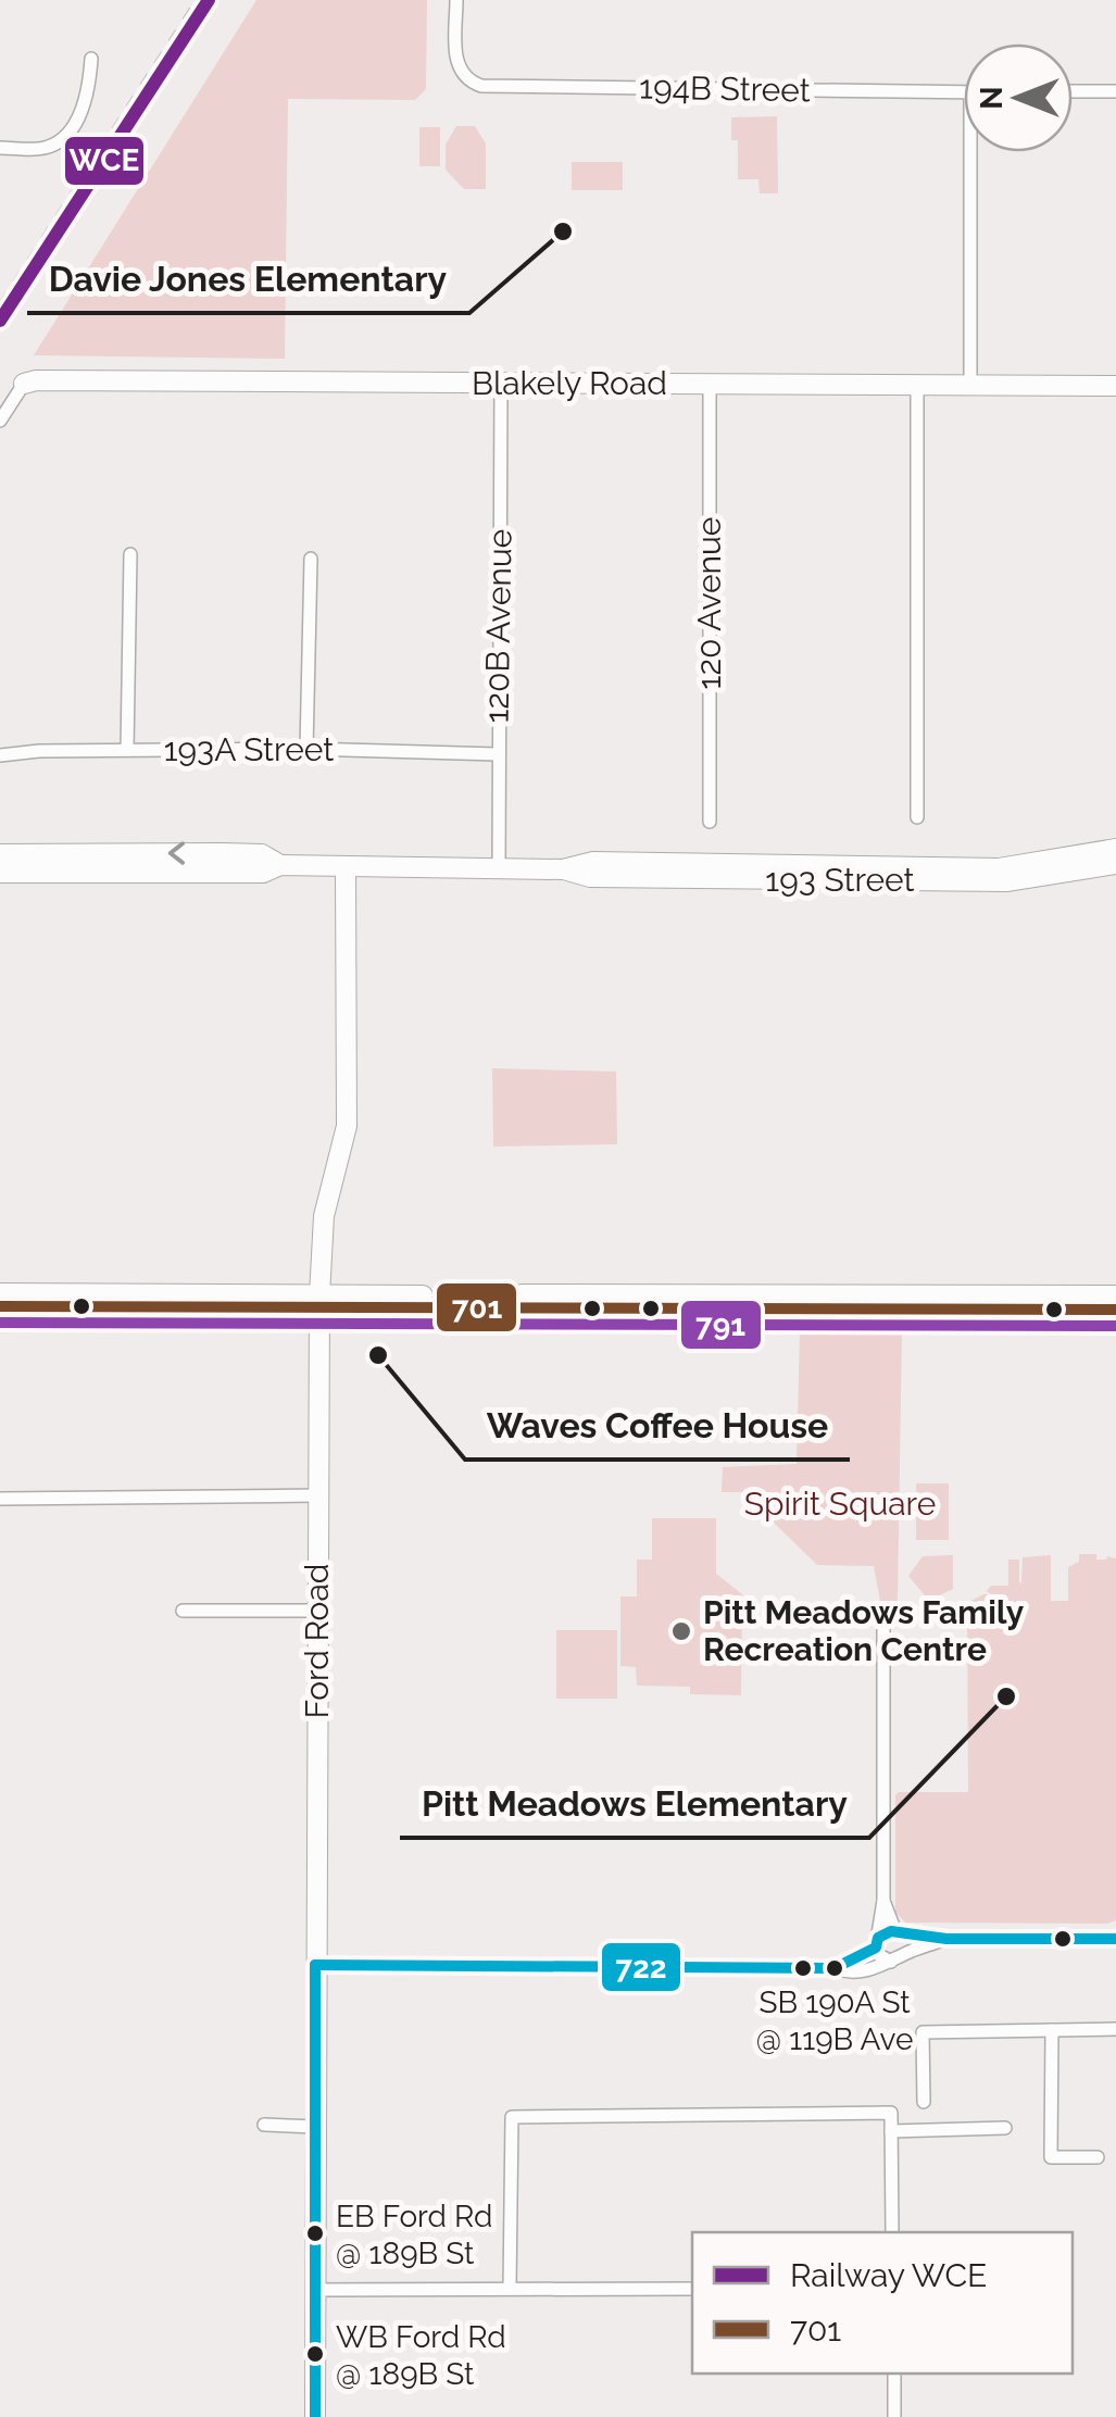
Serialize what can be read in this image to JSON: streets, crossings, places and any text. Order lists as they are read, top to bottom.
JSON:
{
  "streets": {
    "street": [
      "194B Street",
      "Blakely Road",
      "120 Avenue",
      "120B Avenue",
      "193A Street",
      "193 Street",
      "Ford Road"
    ]
  },
  "crossings": [
    ["Blakely Road", "120 Avenue"],
    ["Blakely Road", "120B Avenue"],
    ["120B Avenue", "193A Street"],
    ["120B Avenue", "193 Street"],
    ["193 Street", "Ford Road"]
  ],
  "parks": ["Spirit Square"],
  "places": [
    "Davie Jones Elementary",
    "Waves Coffee House",
    "Pitt Meadows Family Recreation Centre",
    "Pitt Meadows Elementary",
    "SB 190A St @ 119B Ave",
    "EB Ford Rd @ 189B St",
    "WB Ford Rd @ 189B St"
  ],
  "lines": [
    "rail line WCE",
    "transit line 701",
    "transit line 791",
    "transit line 722"
  ],
  "legend": ["Railway WCE", "701"],
  "north": "left"
}
